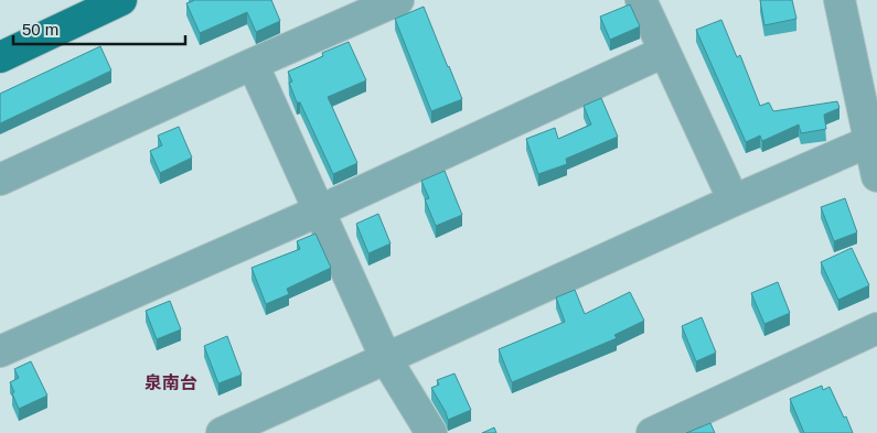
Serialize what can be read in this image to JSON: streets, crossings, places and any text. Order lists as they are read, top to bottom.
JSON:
{
  "districts": ["泉南台"],
  "scale_bar": "50 m"
}
